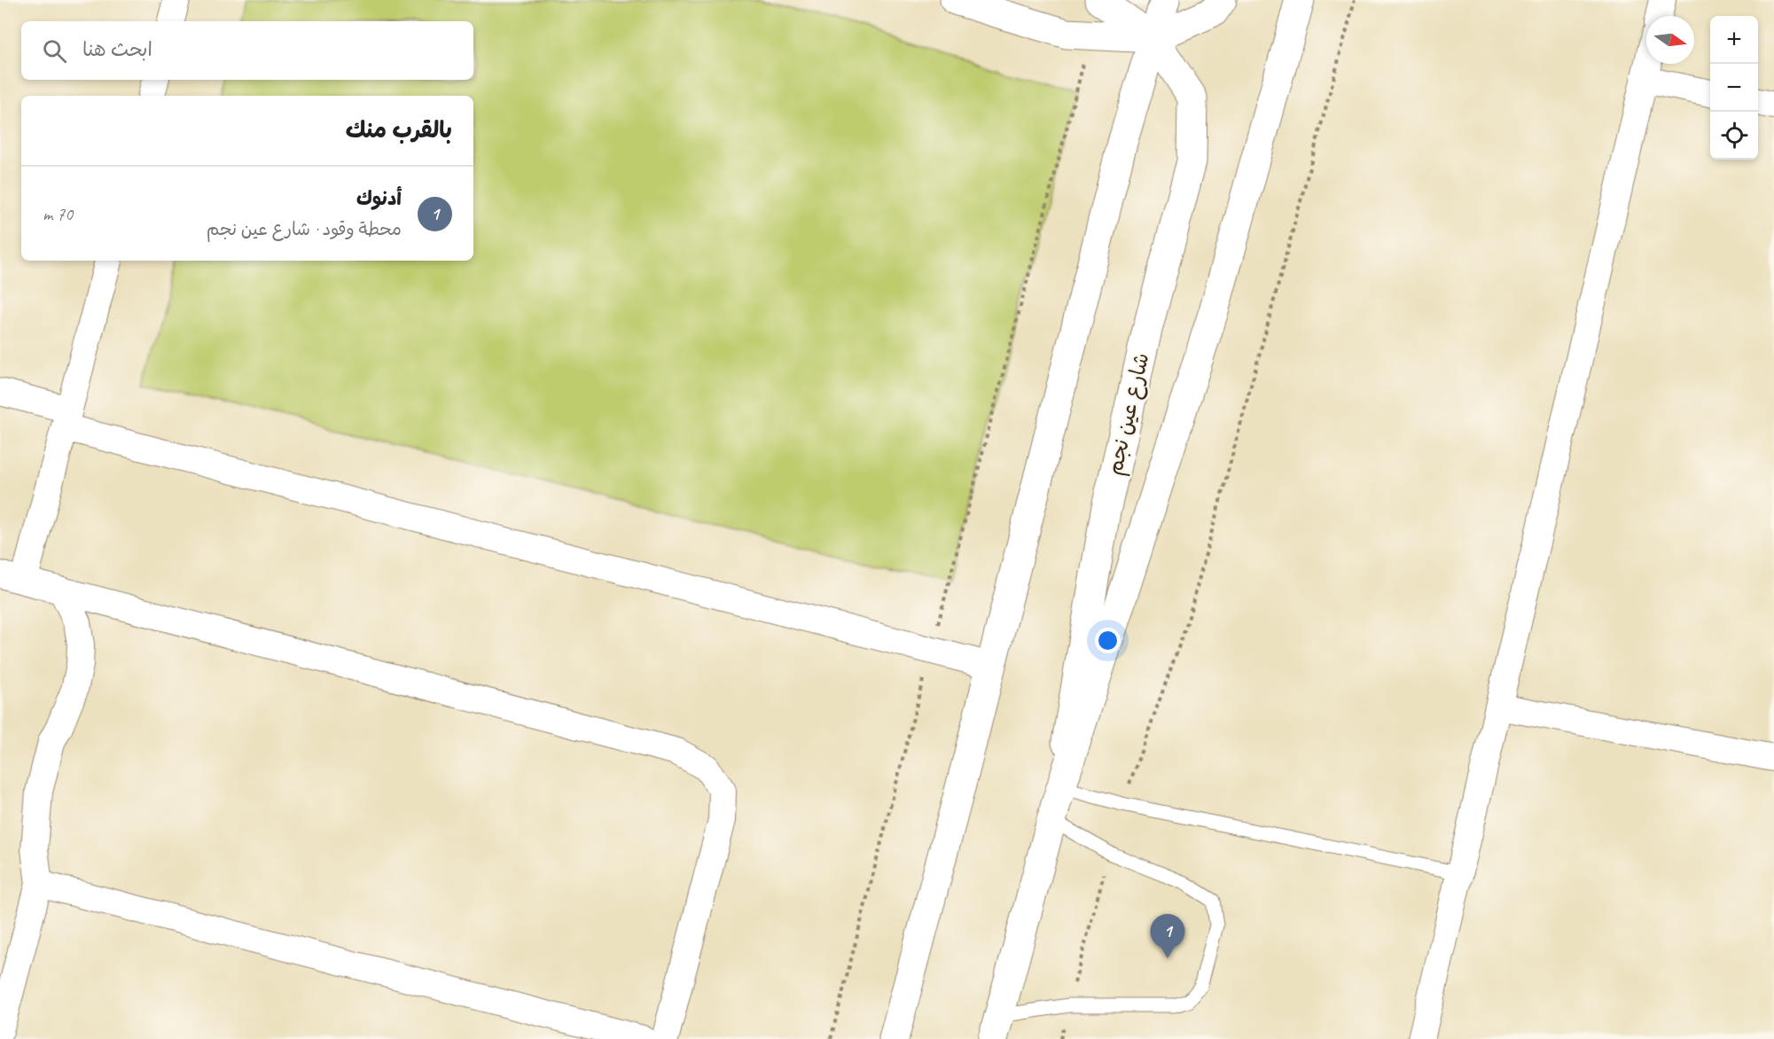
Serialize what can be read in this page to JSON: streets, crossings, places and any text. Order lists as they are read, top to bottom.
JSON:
{
  "streets": {
    "main road": ["شارع عين نجم"]
  },
  "north": "right",
  "page": {
    "map_buttons": ["+", "−"],
    "search": "ابحث هنا",
    "heading": "بالقرب منك",
    "list": [
      {
        "mark": "1",
        "name": "أدنوك",
        "note": "محطة وقود · شارع عين نجم",
        "value": "70 m"
      }
    ],
    "pins": "1"
  }
}
